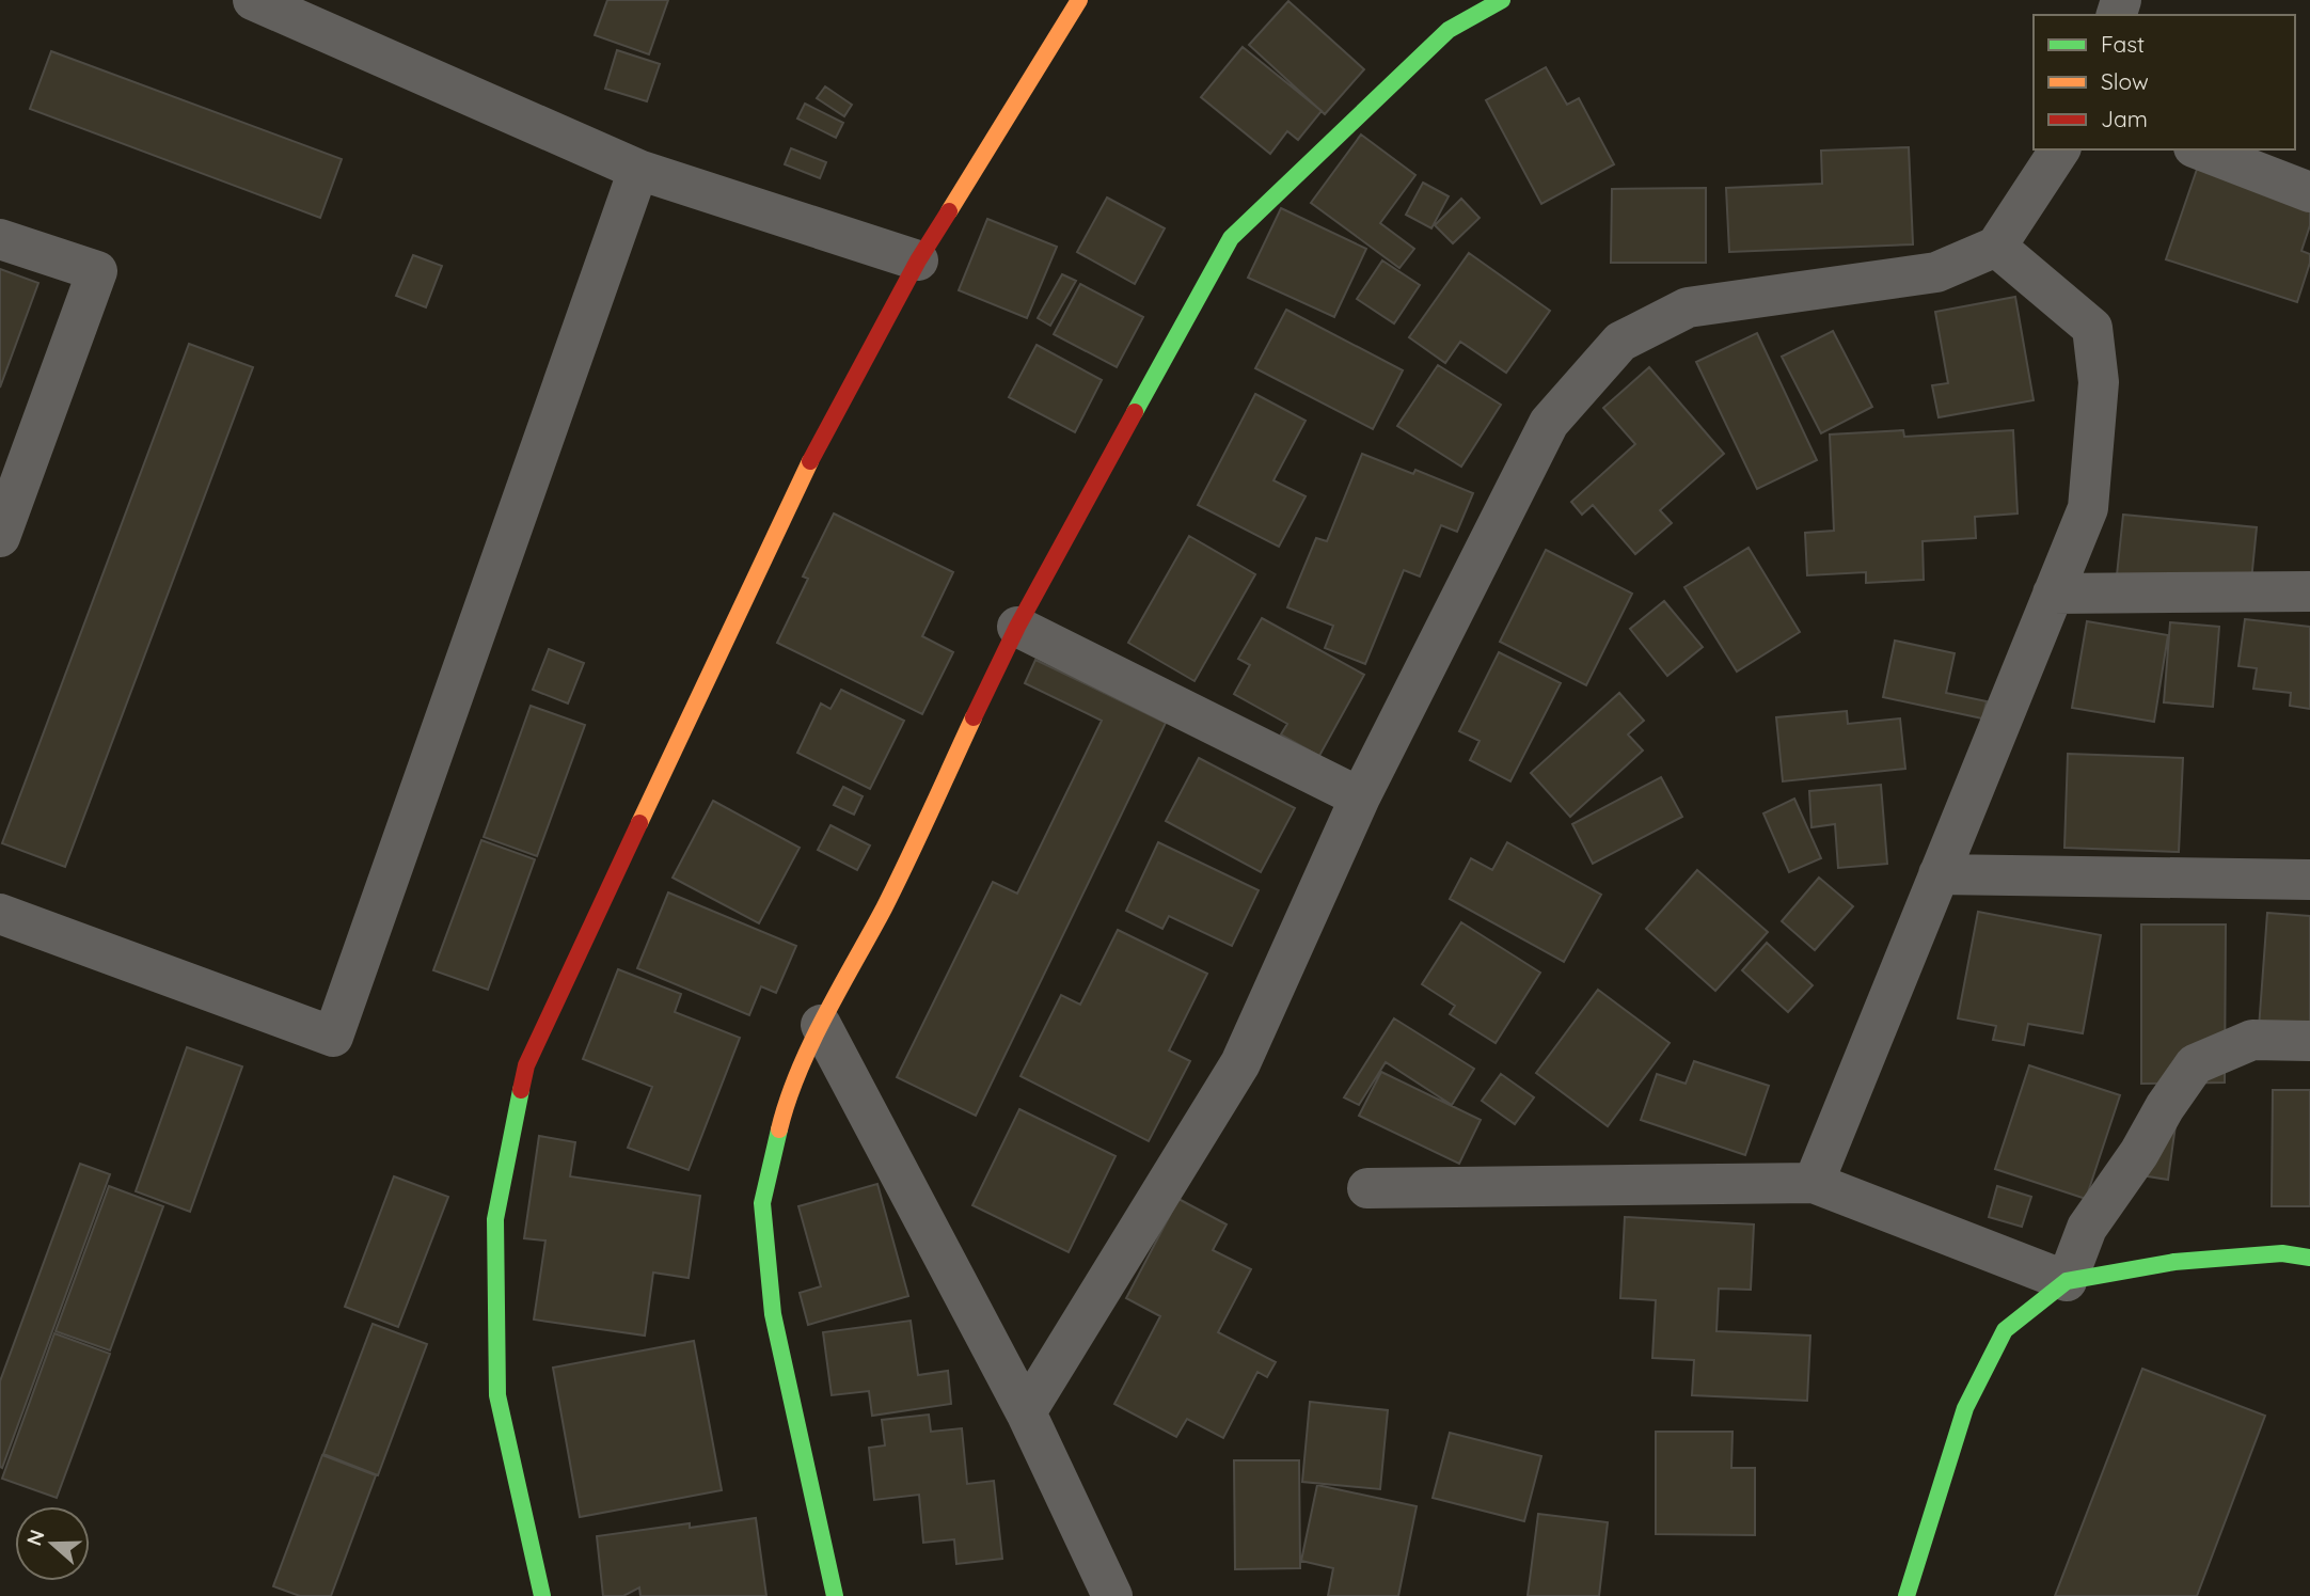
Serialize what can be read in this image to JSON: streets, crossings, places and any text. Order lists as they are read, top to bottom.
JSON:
{
  "legend": ["Fast", "Slow", "Jam"],
  "north": "left"
}
